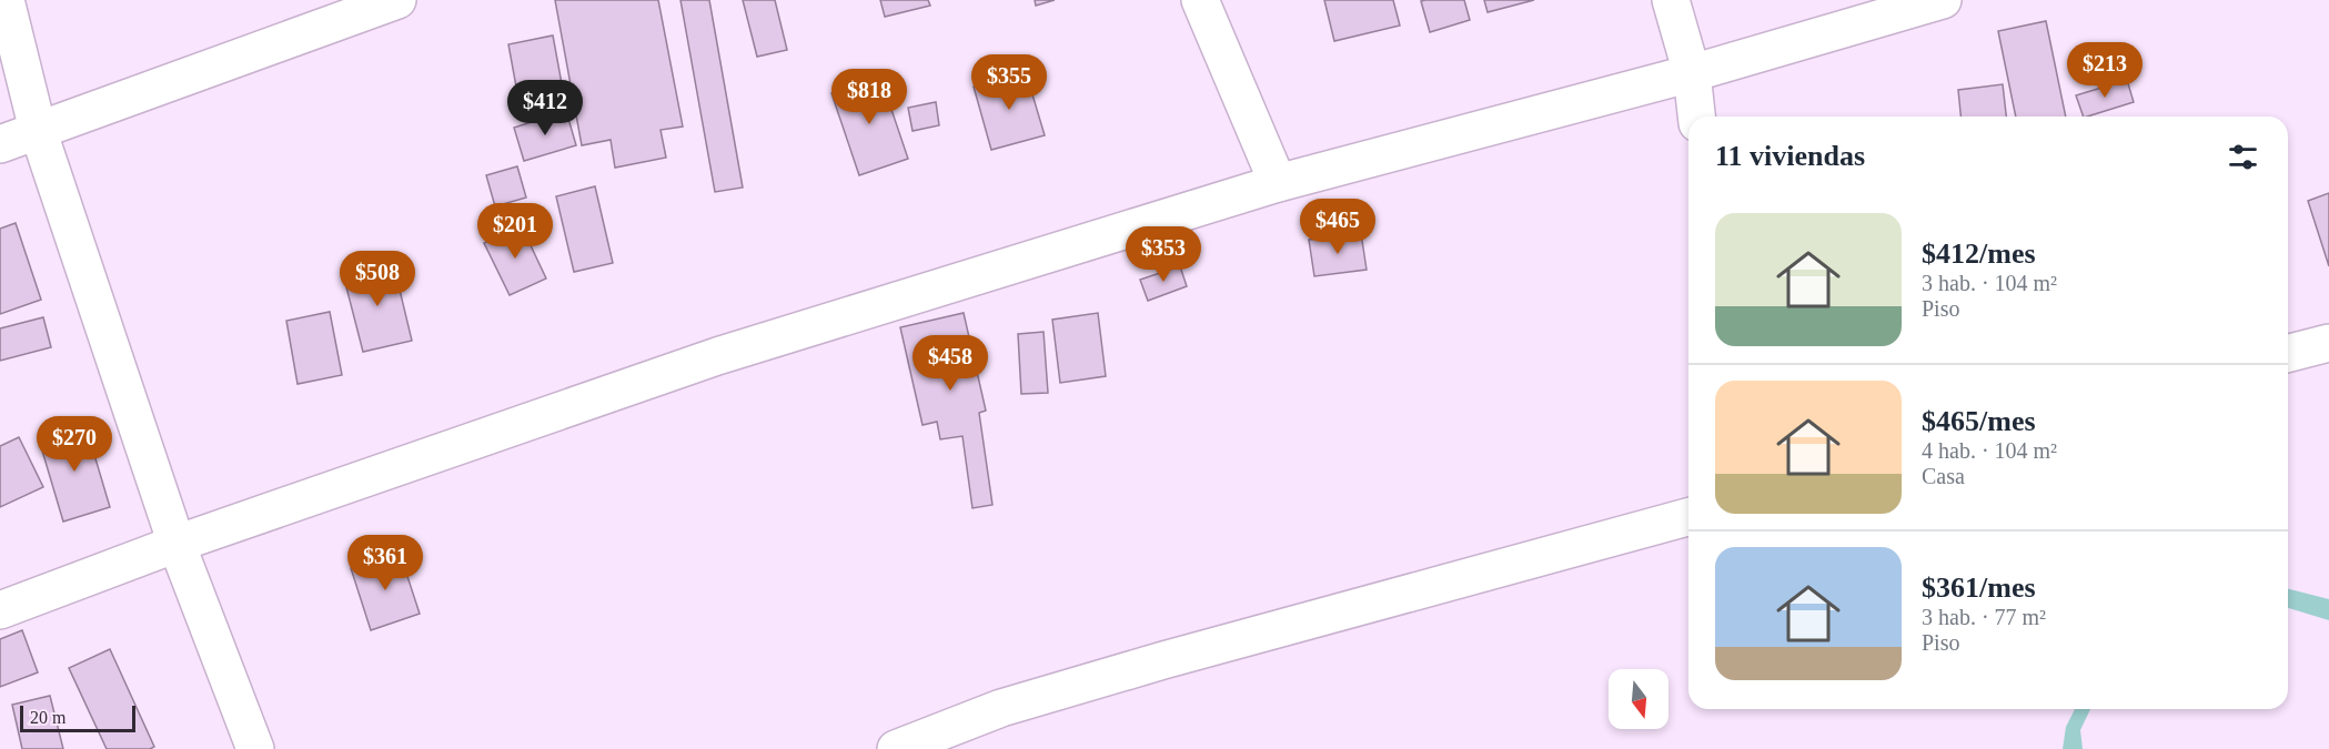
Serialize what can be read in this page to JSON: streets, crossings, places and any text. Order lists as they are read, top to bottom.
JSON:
{
  "scale_bar": "20 m",
  "north": "bottom",
  "page": {
    "price": [
      "$213",
      "$355",
      "$818",
      "$412",
      "$465",
      "$201",
      "$353",
      "$508",
      "$458",
      "$270",
      "$361"
    ],
    "heading": "11 viviendas",
    "list": [
      {
        "name": "$412/mes",
        "note": "3 hab. · 104 m² · Piso"
      },
      {
        "name": "$465/mes",
        "note": "4 hab. · 104 m² · Casa"
      },
      {
        "name": "$361/mes",
        "note": "3 hab. · 77 m² · Piso"
      }
    ],
    "scale": "20 m"
  }
}
